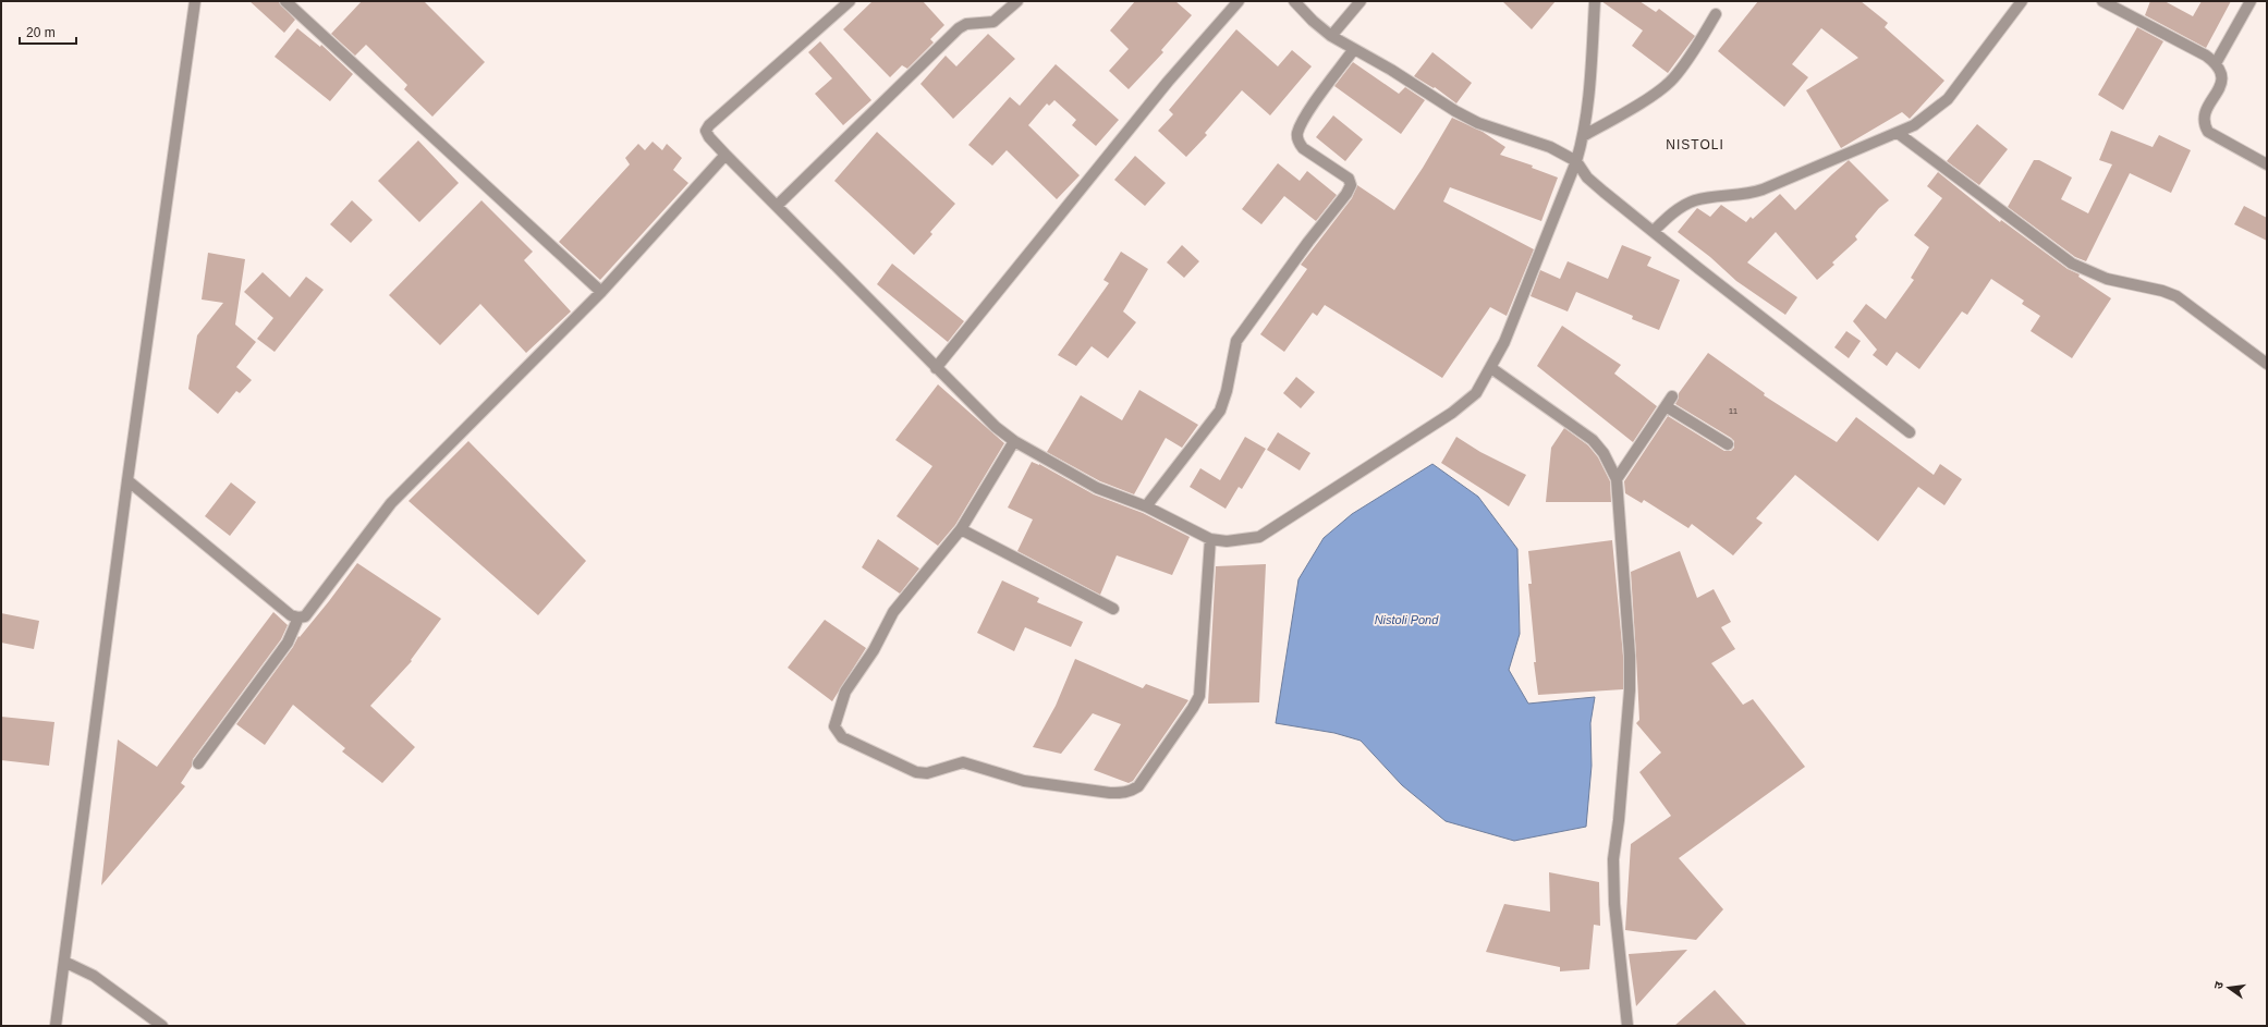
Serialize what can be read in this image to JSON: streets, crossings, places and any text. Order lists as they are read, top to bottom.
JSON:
{
  "districts": ["NISTOLI"],
  "water": ["Nistoli Pond"],
  "house_numbers": ["11"],
  "scale_bar": "20 m",
  "north": "left"
}
